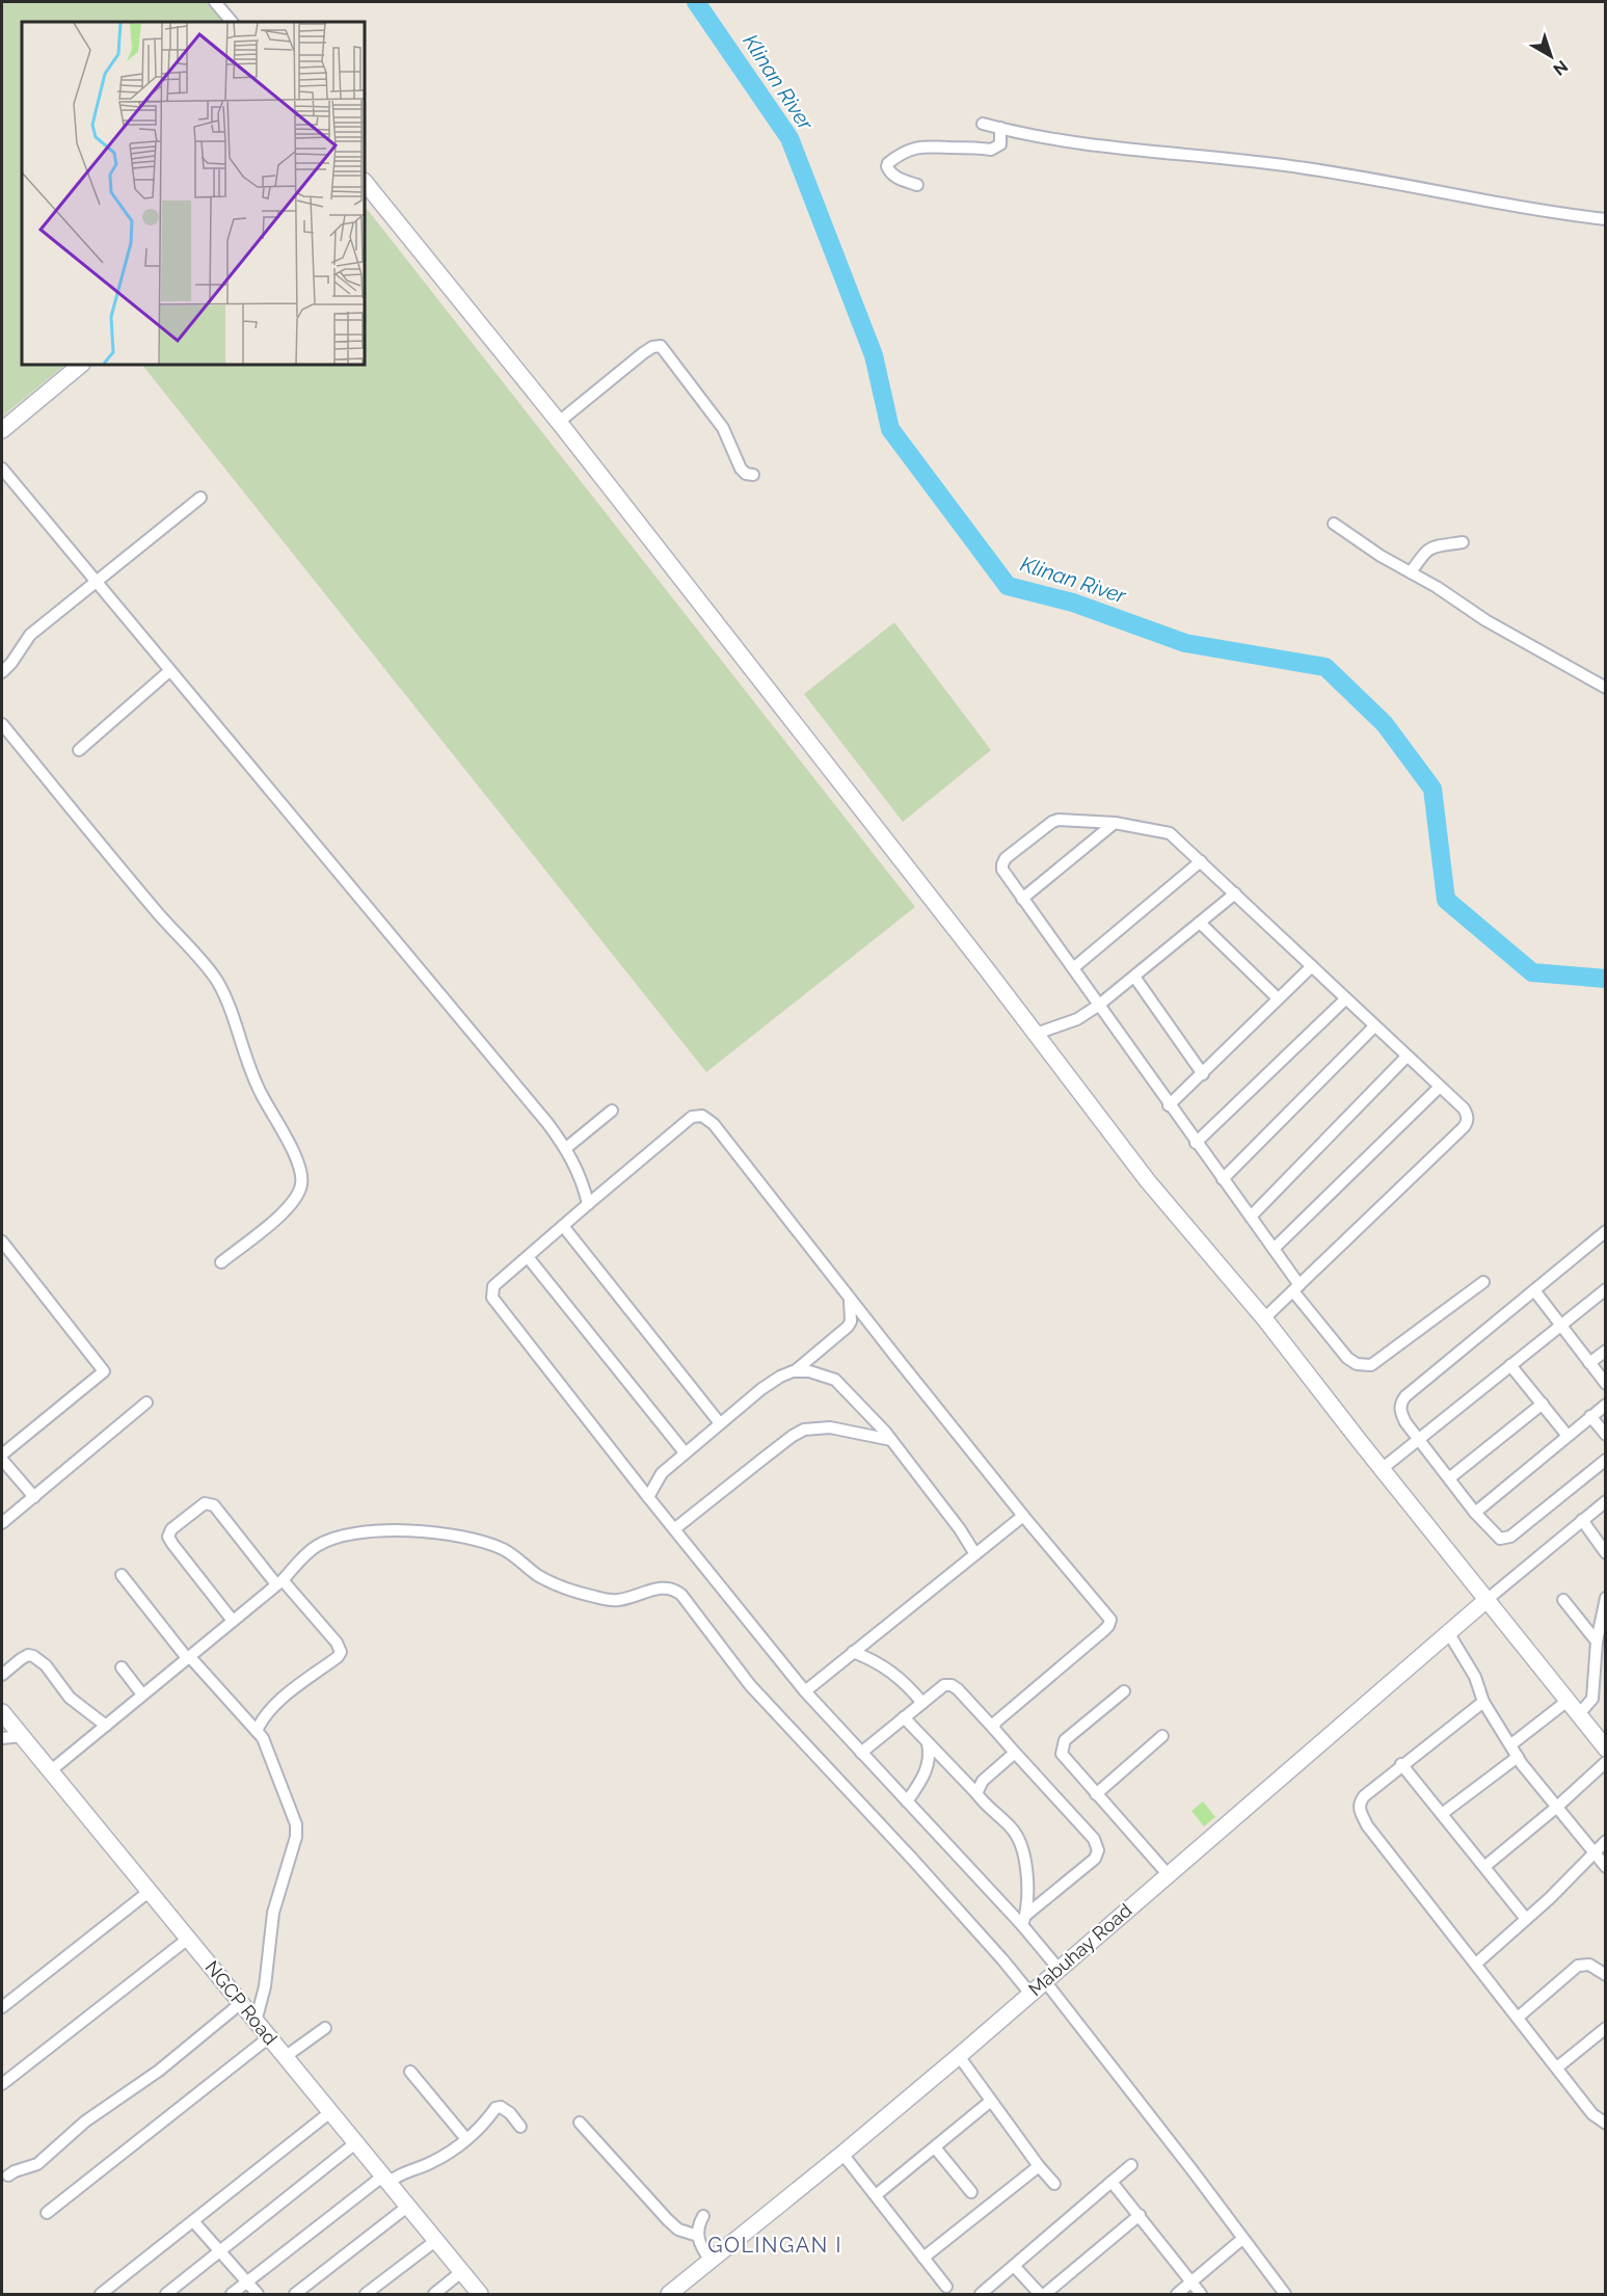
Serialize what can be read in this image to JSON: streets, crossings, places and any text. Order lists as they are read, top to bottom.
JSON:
{
  "streets": {
    "street": ["Mabuhay Road", "NGCP Road"]
  },
  "districts": ["GOLINGAN I"],
  "water": ["Klinan River"],
  "north": "bottom right"
}
